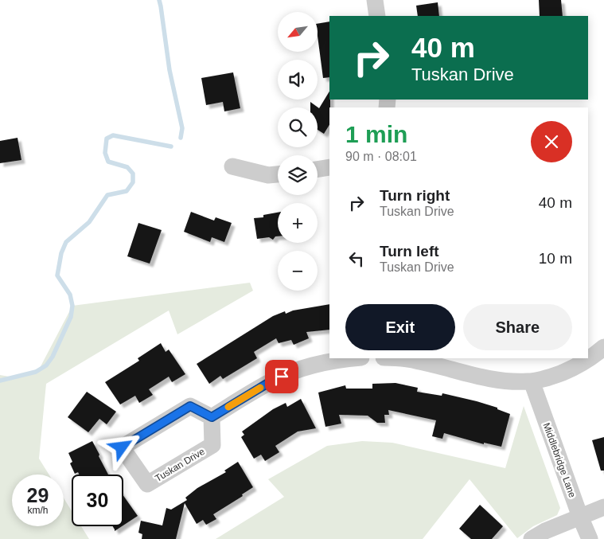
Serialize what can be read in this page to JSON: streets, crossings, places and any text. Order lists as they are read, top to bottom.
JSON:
{
  "streets": {
    "street": ["Middlebridge Lane", "Tuskan Drive"]
  },
  "north": "bottom left",
  "page": {
    "map_buttons": ["+", "−"],
    "turn": ["40 m", "Tuskan Drive"],
    "heading": ["1 min", "90 m · 08:01"],
    "list": [
      {
        "name": "Turn right",
        "note": "Tuskan Drive",
        "value": "40 m"
      },
      {
        "name": "Turn left",
        "note": "Tuskan Drive",
        "value": "10 m"
      }
    ],
    "buttons": ["Exit", "Share"],
    "speed": "29 km/h",
    "limit": "30"
  }
}
